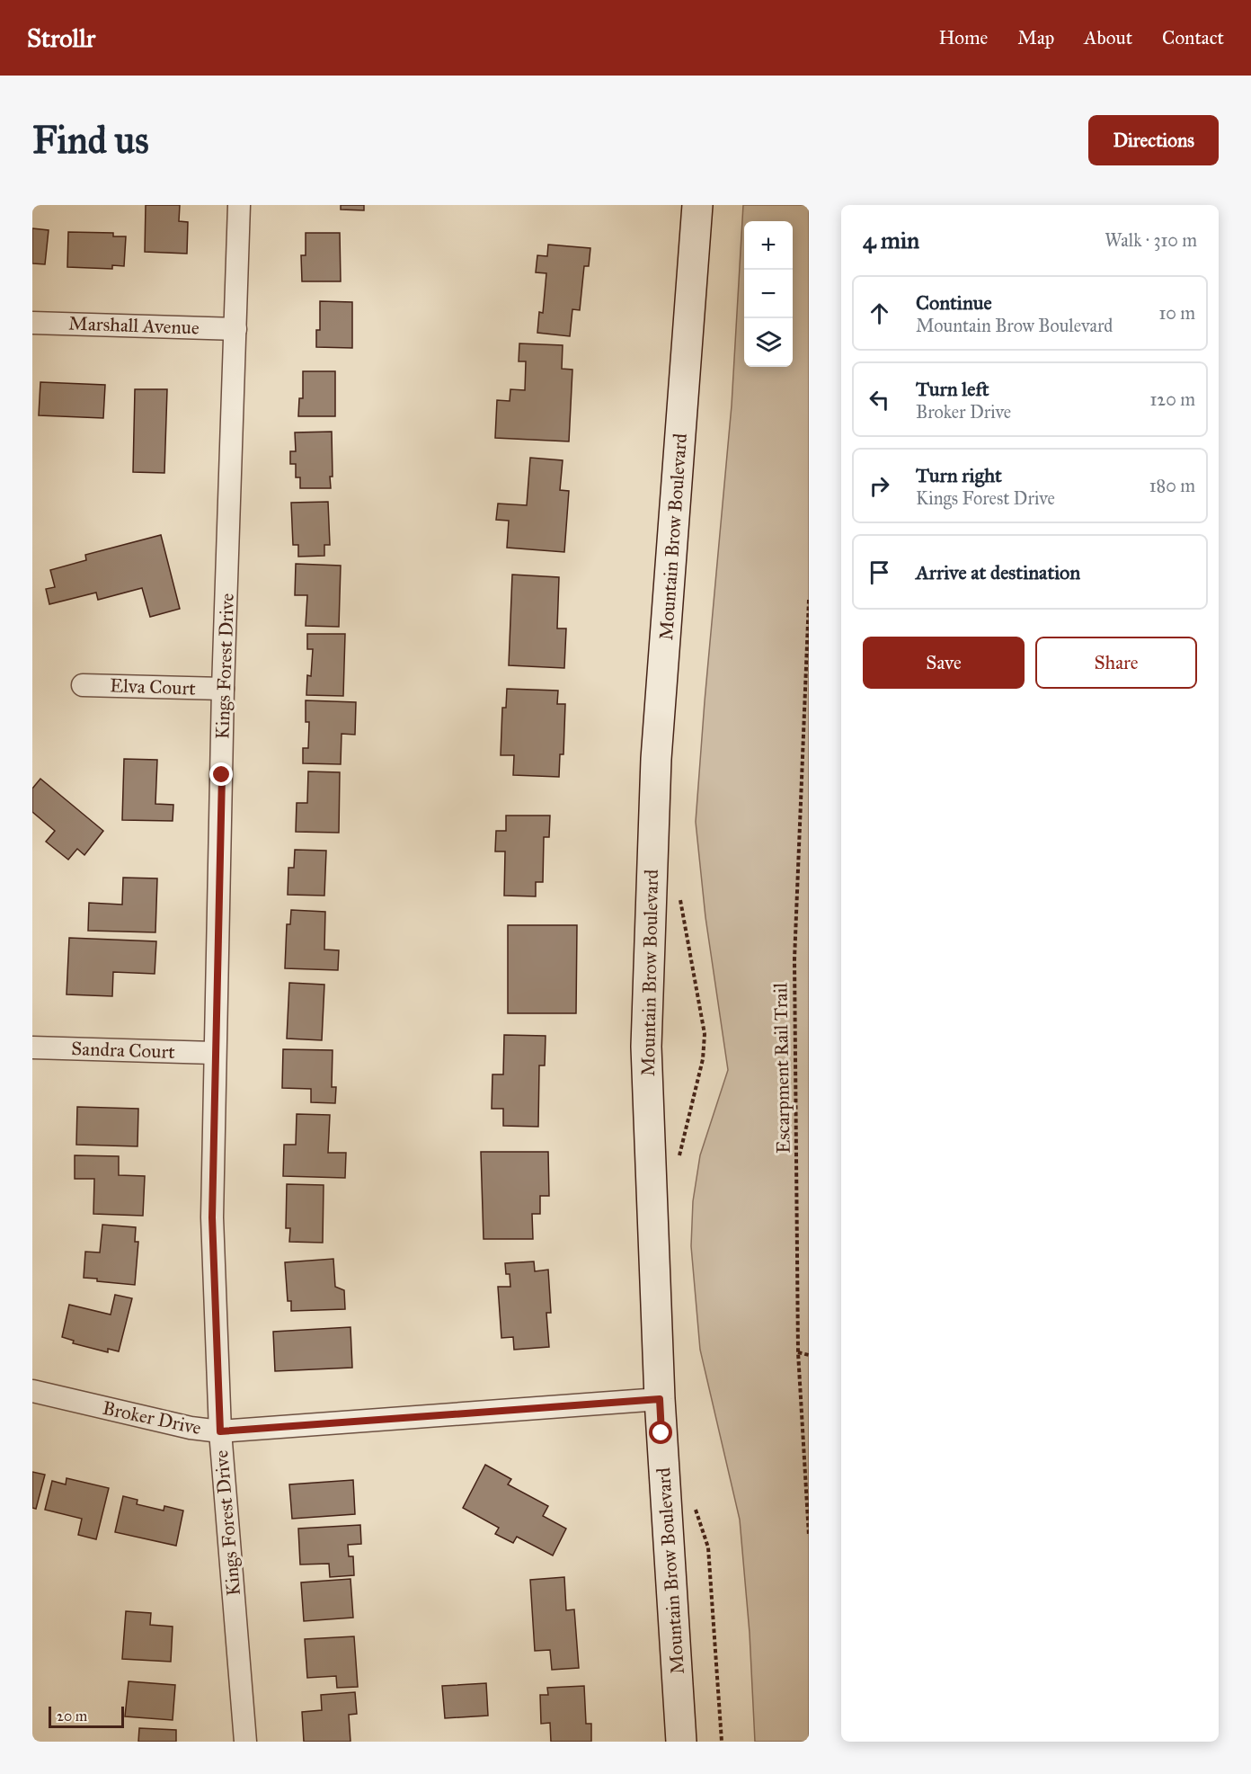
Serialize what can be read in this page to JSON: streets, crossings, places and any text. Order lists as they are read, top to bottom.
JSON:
{
  "streets": {
    "main road": ["Mountain Brow Boulevard"],
    "street": [
      "Marshall Avenue",
      "Kings Forest Drive",
      "Elva Court",
      "Sandra Court",
      "Broker Drive"
    ],
    "path": ["Escarpment Rail Trail"]
  },
  "crossings": [
    ["Marshall Avenue", "Kings Forest Drive"],
    ["Mountain Brow Boulevard", "Broker Drive"],
    ["Kings Forest Drive", "Elva Court"],
    ["Kings Forest Drive", "Sandra Court"],
    ["Kings Forest Drive", "Broker Drive"]
  ],
  "scale_bar": "20 m",
  "page": {
    "header": "Strollr",
    "nav": [
      "Home",
      "Map",
      "About",
      "Contact"
    ],
    "buttons": [
      "Directions",
      ["Save", "Share"]
    ],
    "title": "Find us",
    "heading": ["4 min", "Walk · 310 m"],
    "map_buttons": ["+", "−"],
    "list": [
      ["Continue", "Mountain Brow Boulevard", "10 m"],
      ["Turn left", "Broker Drive", "120 m"],
      ["Turn right", "Kings Forest Drive", "180 m"],
      "Arrive at destination"
    ],
    "scale": "20 m"
  }
}
